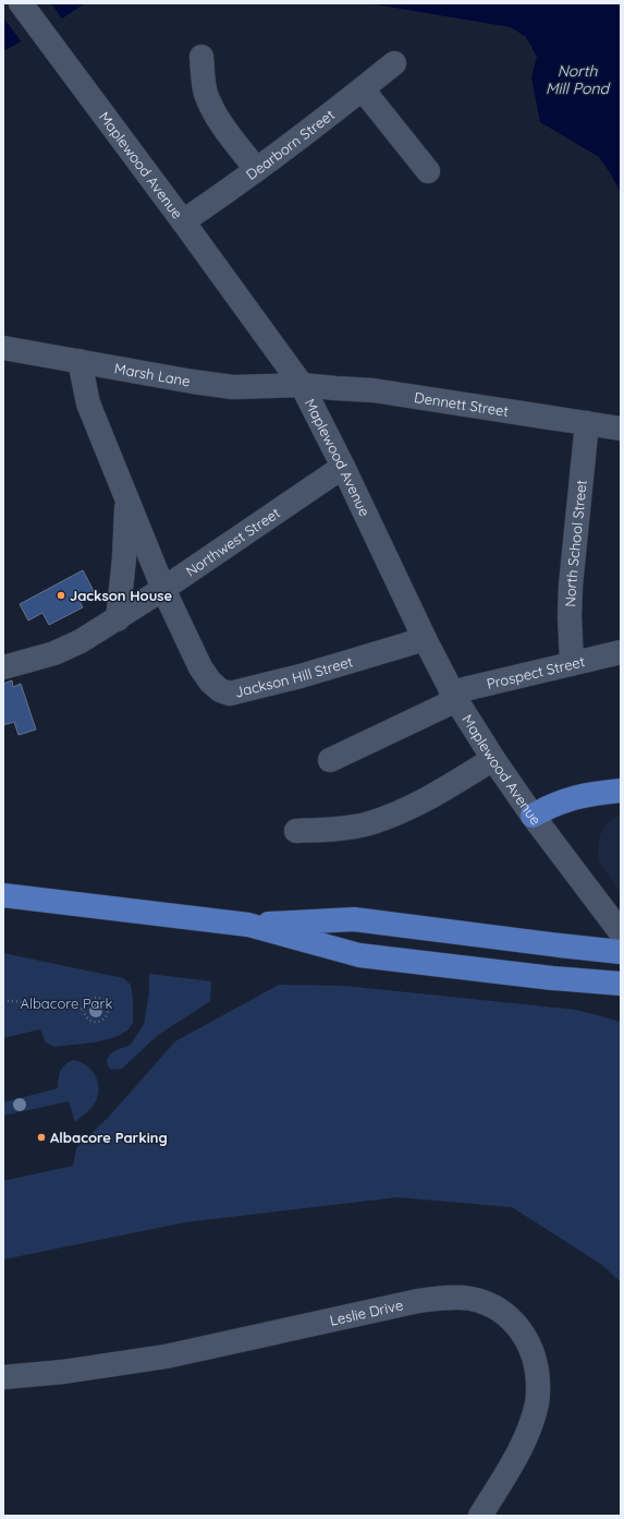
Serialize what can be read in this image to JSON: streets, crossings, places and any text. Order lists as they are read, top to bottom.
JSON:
{
  "streets": {
    "street": [
      "Dearborn Street",
      "Maplewood Avenue",
      "Marsh Lane",
      "Dennett Street",
      "Northwest Street",
      "North School Street",
      "Prospect Street",
      "Jackson Hill Street",
      "Leslie Drive"
    ]
  },
  "crossings": [
    ["Dearborn Street", "Maplewood Avenue"],
    ["Maplewood Avenue", "Marsh Lane"],
    ["Maplewood Avenue", "Dennett Street"],
    ["Maplewood Avenue", "Northwest Street"],
    ["Maplewood Avenue", "Prospect Street"],
    ["Maplewood Avenue", "Jackson Hill Street"],
    ["Marsh Lane", "Dennett Street"],
    ["Marsh Lane", "Jackson Hill Street"],
    ["Dennett Street", "North School Street"],
    ["Northwest Street", "Jackson Hill Street"],
    ["North School Street", "Prospect Street"]
  ],
  "water": ["North Mill Pond"],
  "parks": ["Albacore Park"],
  "places": ["Jackson House", "Albacore Parking"]
}
